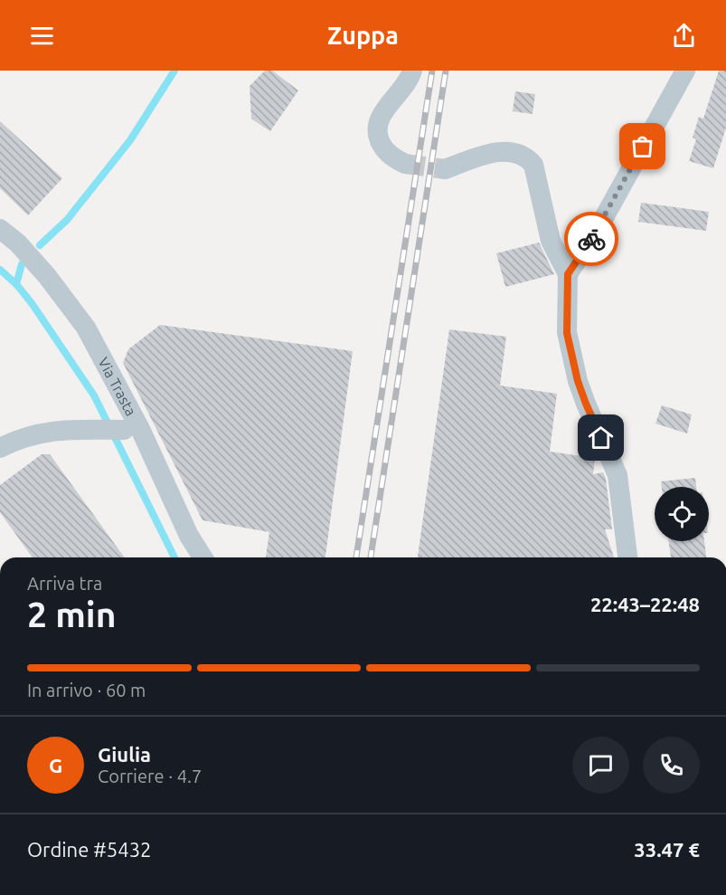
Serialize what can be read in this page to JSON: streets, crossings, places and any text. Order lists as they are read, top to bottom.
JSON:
{
  "streets": {
    "street": ["Via Trasta"]
  },
  "page": {
    "header": "Zuppa",
    "heading": ["2 min", "Arriva tra", "22:43–22:48"],
    "panel": [
      "Giulia",
      "Corriere · 4.7",
      "Ordine #5432",
      "33.47 €"
    ],
    "bar": "In arrivo · 60 m",
    "round": "G"
  }
}
